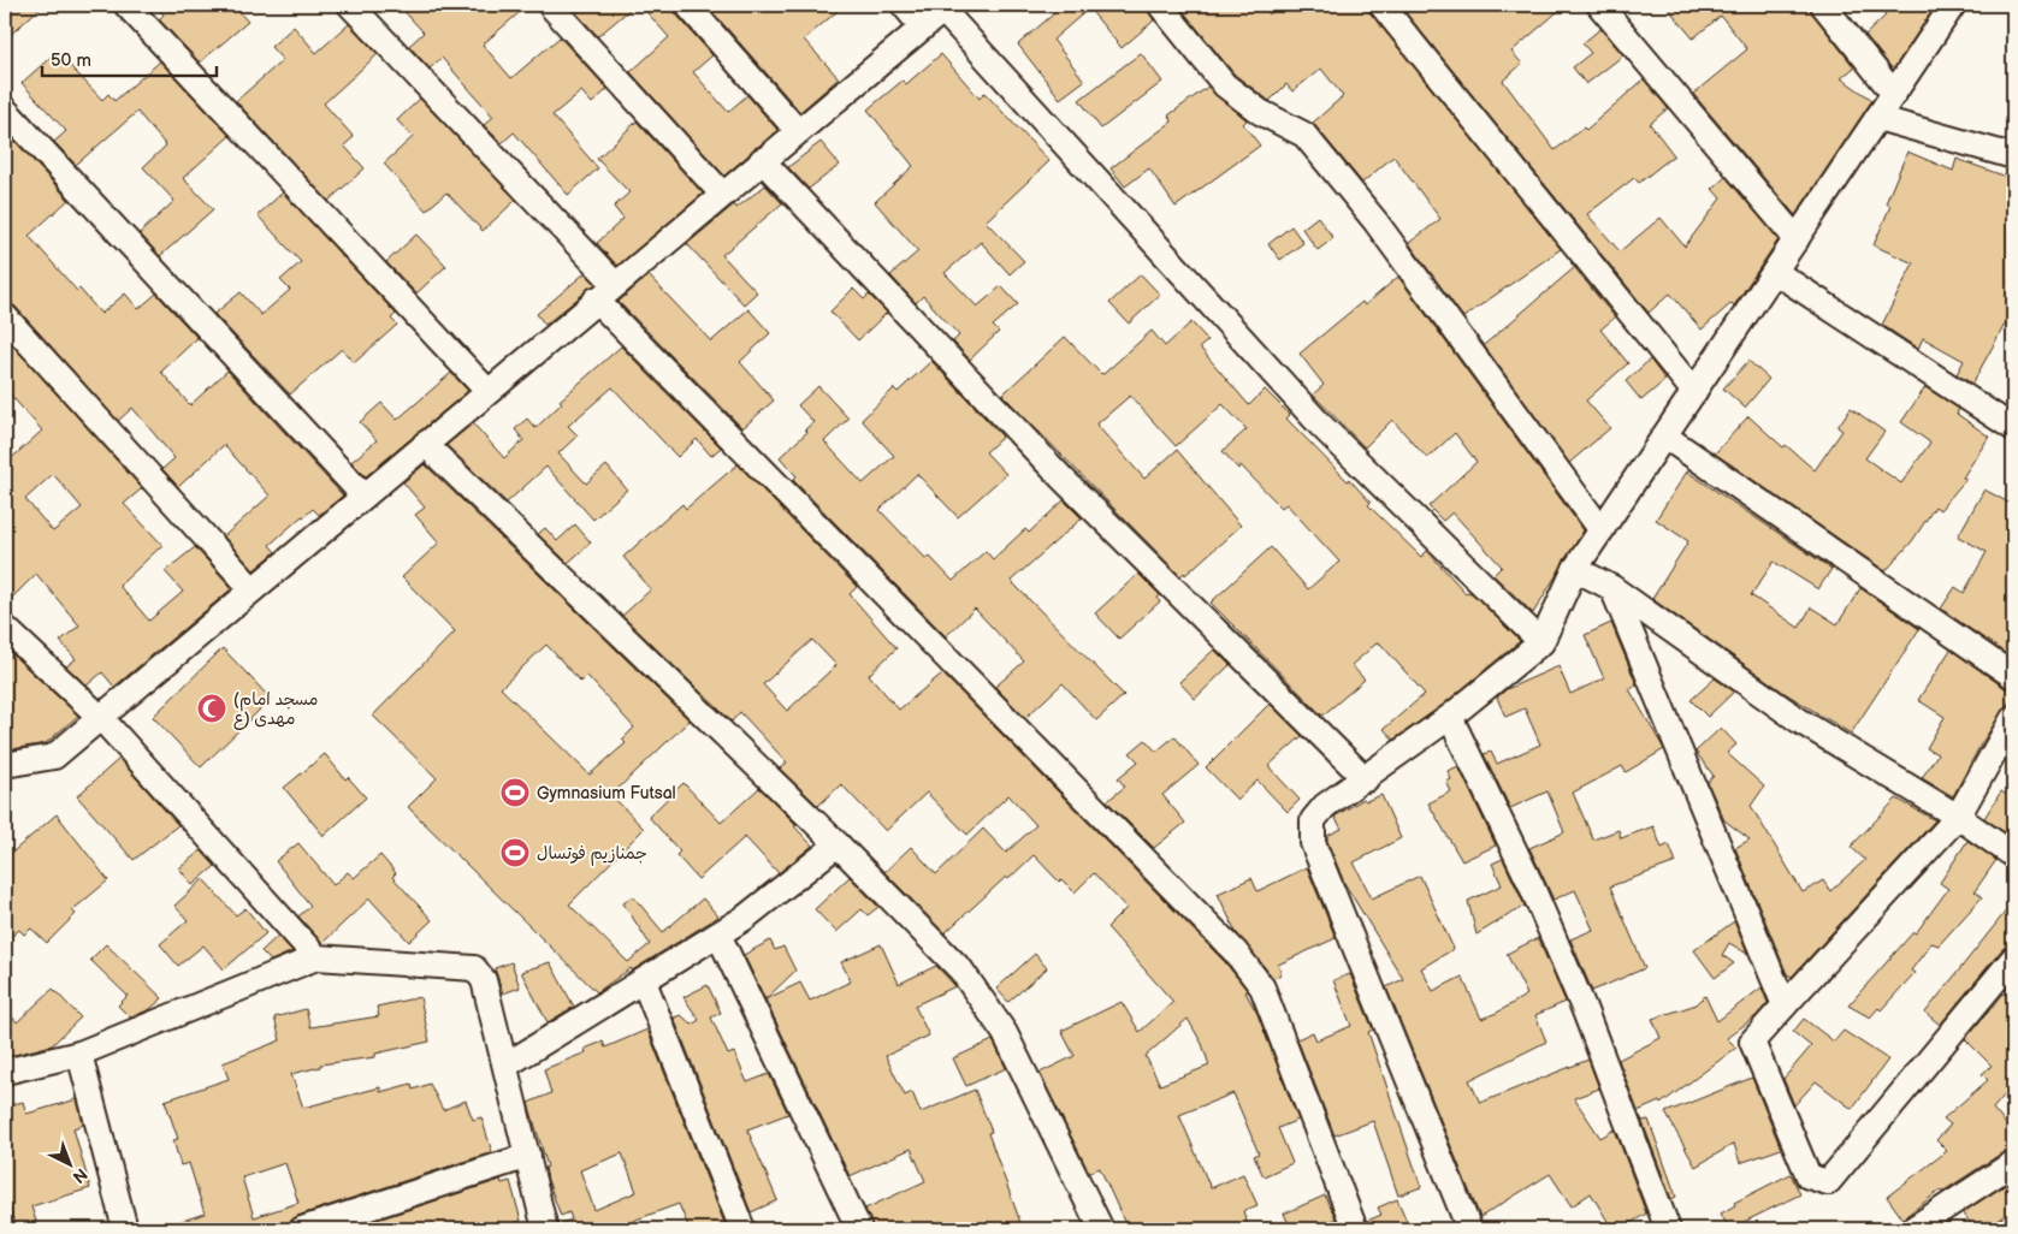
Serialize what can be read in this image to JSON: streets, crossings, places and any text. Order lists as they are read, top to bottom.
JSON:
{
  "places": {
    "mosque": ["(مسجد امام مهدی (ع"],
    "sports": ["Gymnasium Futsal", "جمنازیم فوتسال"]
  },
  "scale_bar": "50 m",
  "north": "bottom right"
}
